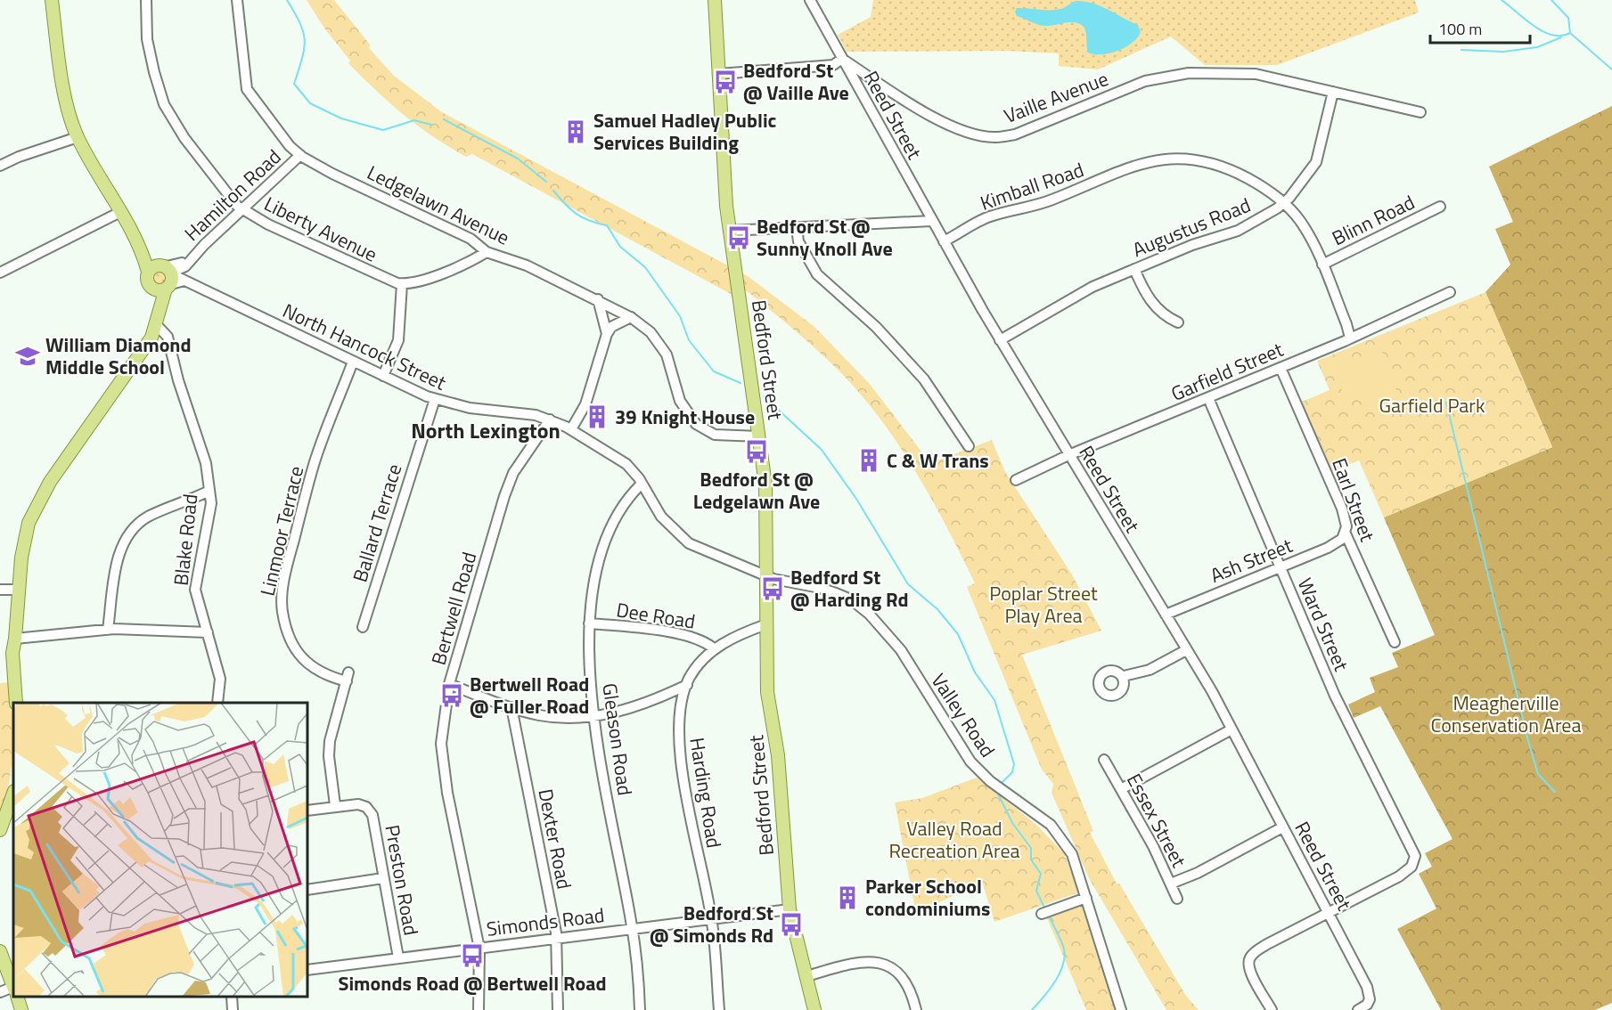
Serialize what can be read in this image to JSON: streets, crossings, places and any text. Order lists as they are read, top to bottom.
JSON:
{
  "streets": {
    "main road": ["Bedford Street"],
    "street": [
      "Vaille Avenue",
      "Reed Street",
      "Kimball Road",
      "Hamilton Road",
      "Ledgelawn Avenue",
      "Blinn Road",
      "Augustus Road",
      "Liberty Avenue",
      "North Hancock Street",
      "Garfield Street",
      "Earl Street",
      "Ballard Terrace",
      "Linmoor Terrace",
      "Blake Road",
      "Ash Street",
      "Bertwell Road",
      "Dee Road",
      "Ward Street",
      "Valley Road",
      "Gleason Road",
      "Harding Road",
      "Essex Street",
      "Dexter Road",
      "Preston Road",
      "Simonds Road"
    ]
  },
  "crossings": [
    ["Vaille Avenue", "Reed Street"],
    ["Vaille Avenue", "Augustus Road"],
    ["Reed Street", "Kimball Road"],
    ["Reed Street", "Augustus Road"],
    ["Reed Street", "Garfield Street"],
    ["Reed Street", "Ash Street"],
    ["Reed Street", "Ward Street"],
    ["Kimball Road", "Blinn Road"],
    ["Kimball Road", "Augustus Road"],
    ["Kimball Road", "Garfield Street"],
    ["Hamilton Road", "Ledgelawn Avenue"],
    ["Hamilton Road", "Liberty Avenue"],
    ["Hamilton Road", "North Hancock Street"],
    ["Ledgelawn Avenue", "Bedford Street"],
    ["North Hancock Street", "Bedford Street"],
    ["North Hancock Street", "Ballard Terrace"],
    ["North Hancock Street", "Linmoor Terrace"],
    ["North Hancock Street", "Bertwell Road"],
    ["North Hancock Street", "Valley Road"],
    ["North Hancock Street", "Gleason Road"],
    ["Bedford Street", "Valley Road"],
    ["Bedford Street", "Harding Road"],
    ["Bedford Street", "Simonds Road"],
    ["Garfield Street", "Earl Street"],
    ["Garfield Street", "Ward Street"],
    ["Earl Street", "Ash Street"],
    ["Linmoor Terrace", "Preston Road"],
    ["Ash Street", "Ward Street"],
    ["Bertwell Road", "Simonds Road"],
    ["Dee Road", "Gleason Road"],
    ["Dee Road", "Harding Road"],
    ["Gleason Road", "Simonds Road"],
    ["Harding Road", "Simonds Road"],
    ["Dexter Road", "Simonds Road"],
    ["Preston Road", "Simonds Road"]
  ],
  "districts": ["North Lexington"],
  "parks": [
    "Garfield Park",
    "Poplar Street Play Area",
    "Meagherville Conservation Area",
    "Valley Road Recreation Area"
  ],
  "places": {
    "bus stop": [
      "Bedford St @ Vaille Ave",
      "Bedford St @ Sunny Knoll Ave",
      "Bedford St @ Ledgelawn Ave",
      "Bedford St @ Harding Rd",
      "Bertwell Road @ Fuller Road",
      "Bedford St @ Simonds Rd",
      "Simonds Road @ Bertwell Road"
    ],
    "building": [
      "Samuel Hadley Public Services Building",
      "39 Knight House",
      "C & W Trans",
      "Parker School condominiums"
    ],
    "school or university": ["William Diamond Middle School"]
  },
  "scale_bar": "100 m"
}
